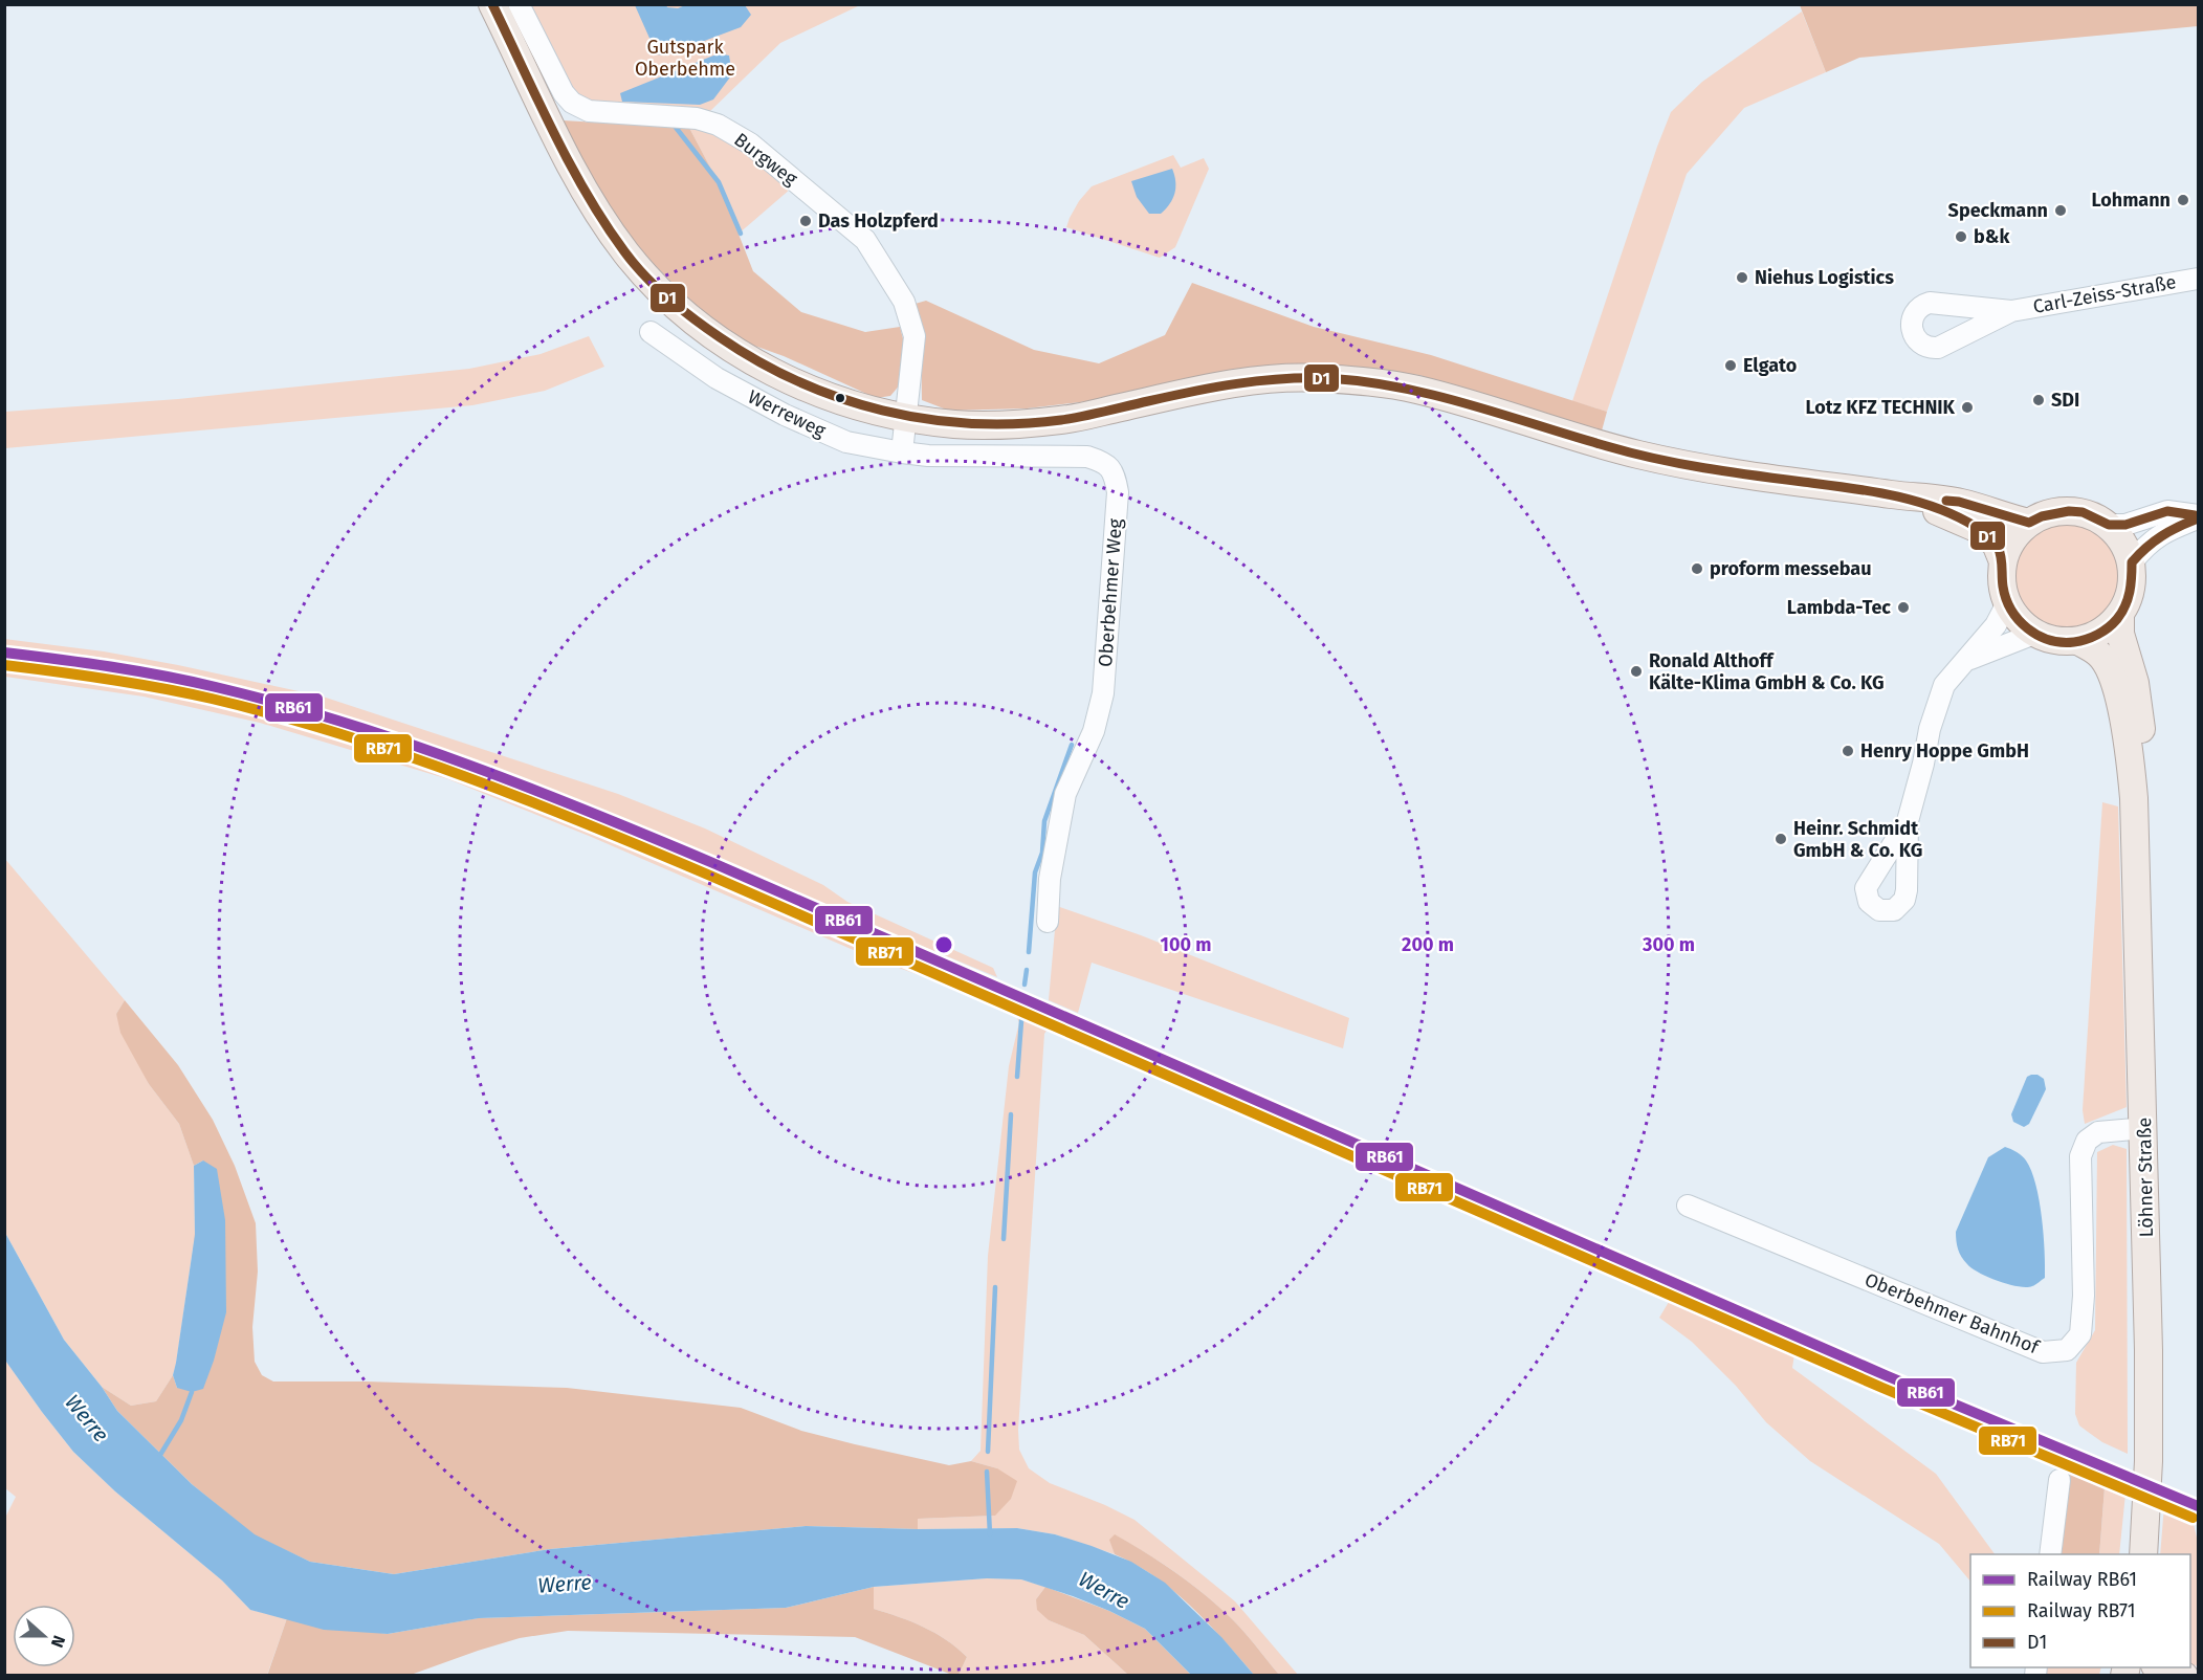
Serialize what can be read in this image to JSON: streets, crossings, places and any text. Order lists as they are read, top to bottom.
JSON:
{
  "streets": {
    "main road": ["Löhner Straße"],
    "street": [
      "Burgweg",
      "Carl-Zeiss-Straße",
      "Werreweg",
      "Oberbehmer Weg",
      "Oberbehmer Bahnhof"
    ]
  },
  "crossings": [
    ["Werreweg", "Oberbehmer Weg"],
    ["Löhner Straße", "Oberbehmer Bahnhof"]
  ],
  "water": ["Werre"],
  "parks": ["Gutspark Oberbehme"],
  "places": [
    "Lohmann",
    "Speckmann",
    "Das Holzpferd",
    "b&k",
    "Niehus Logistics",
    "Elgato",
    "SDI",
    "Lotz KFZ TECHNIK",
    "proform messebau",
    "Lambda-Tec",
    "Ronald Althoff Kälte-Klima GmbH & Co. KG",
    "Henry Hoppe GmbH",
    "Heinr. Schmidt GmbH & Co. KG"
  ],
  "lines": ["transit line D1", "rail line RB61", "rail line RB71"],
  "legend": ["Railway RB61", "Railway RB71", "D1"],
  "north": "right",
  "rings": ["100 m", "200 m", "300 m"]
}
